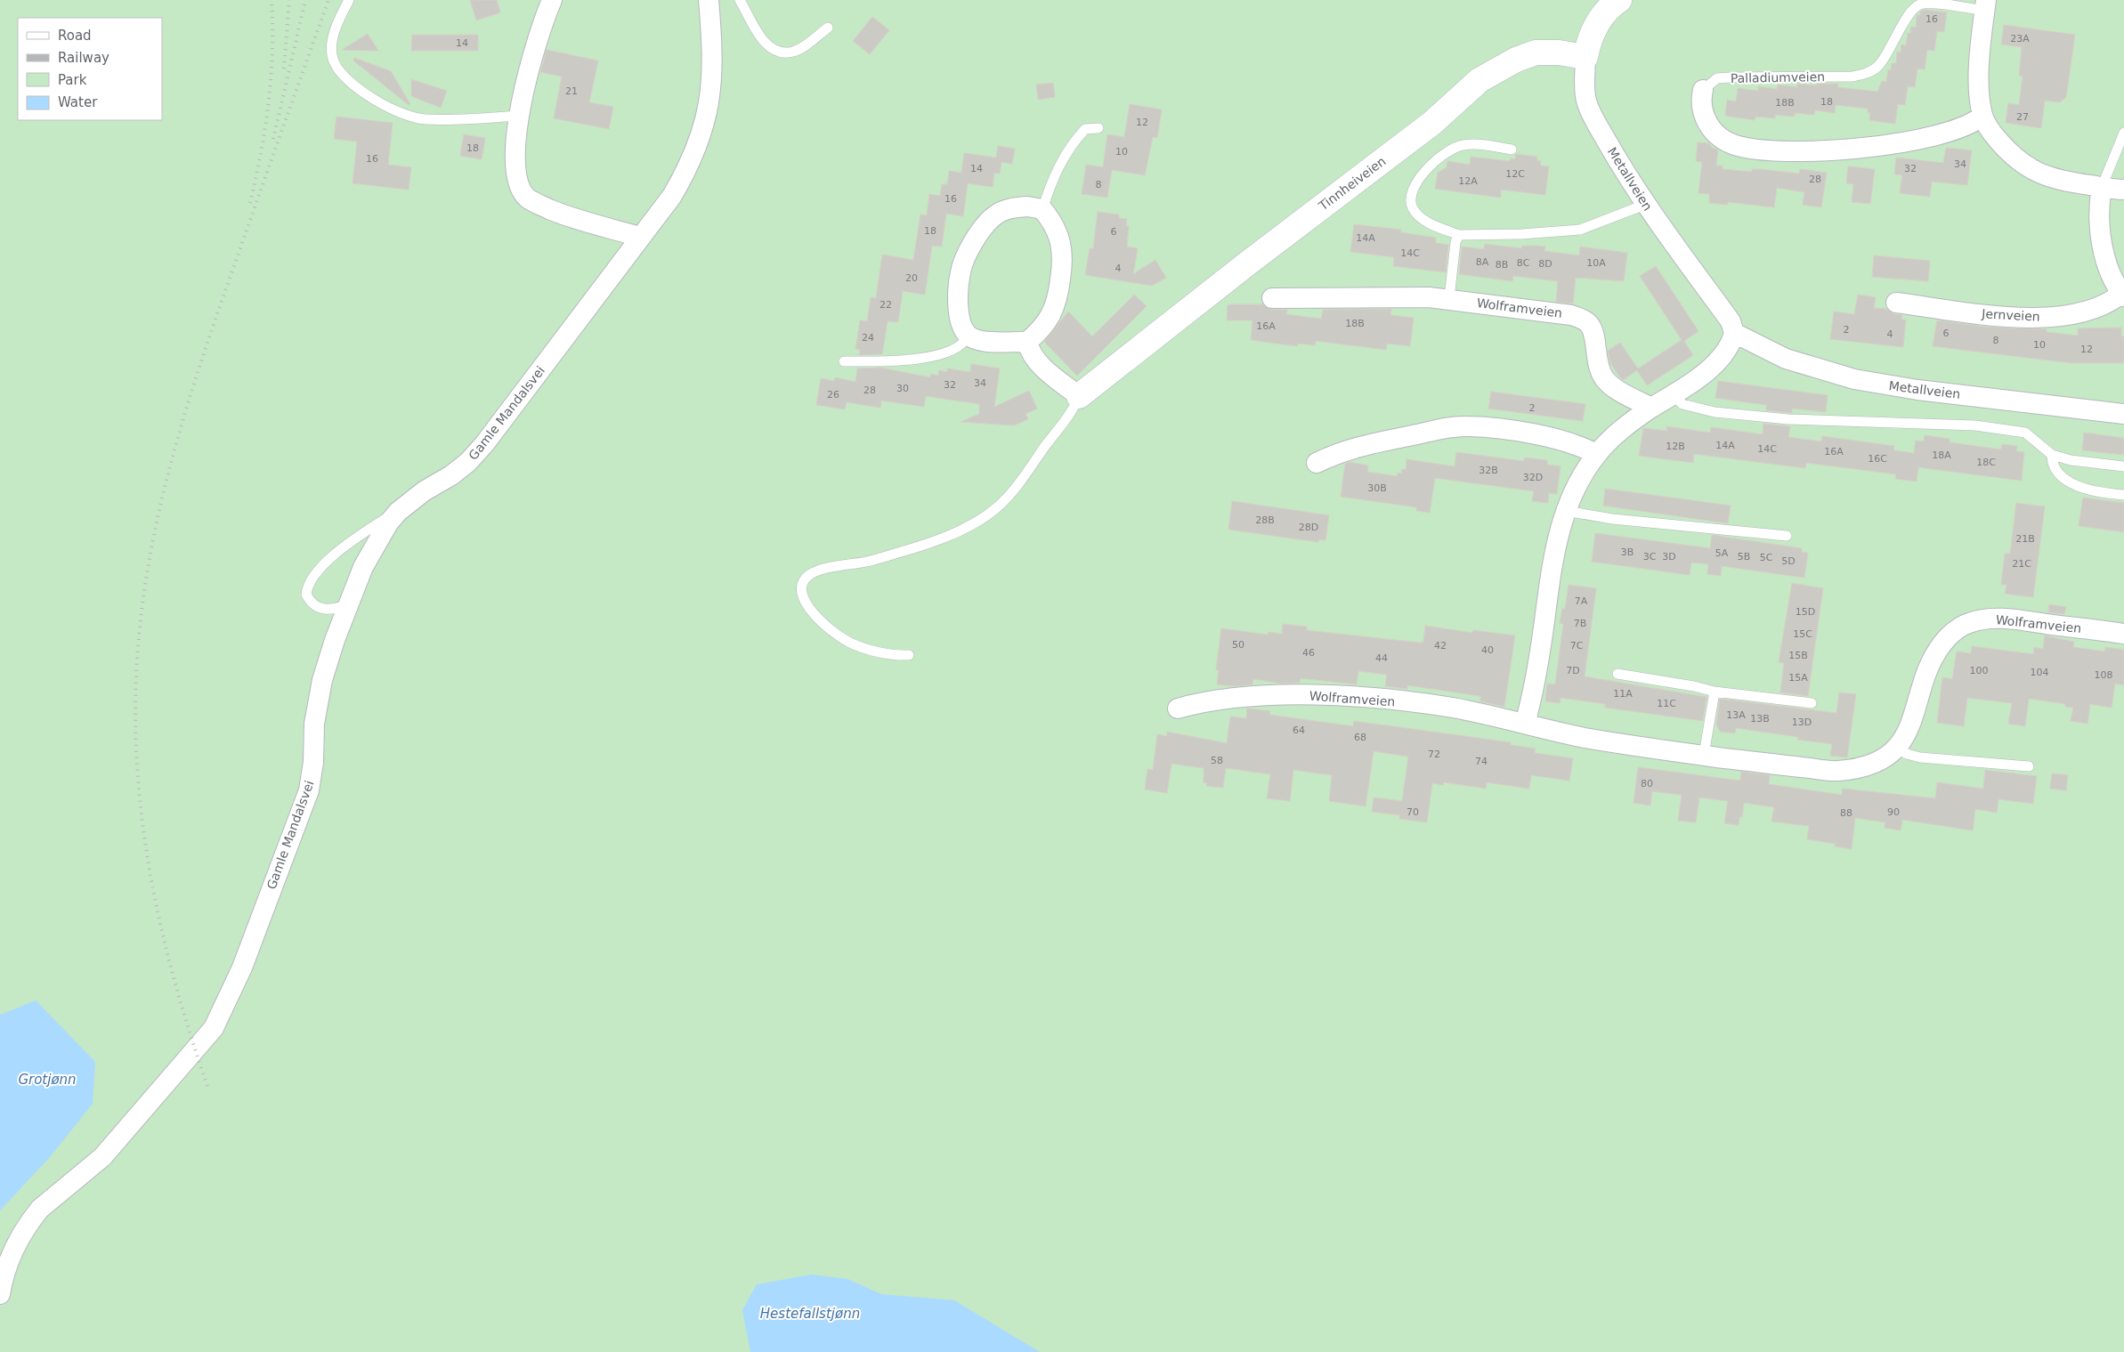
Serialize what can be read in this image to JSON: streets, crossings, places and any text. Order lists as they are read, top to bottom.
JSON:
{
  "streets": {
    "street": [
      "Palladiumveien",
      "Metallveien",
      "Tinnheiveien",
      "Wolframveien",
      "Jernveien",
      "Gamle Mandalsvei"
    ]
  },
  "crossings": [
    ["Palladiumveien", "Jernveien"],
    ["Metallveien", "Tinnheiveien"]
  ],
  "water": ["Grotjønn", "Hestefallstjønn"],
  "house_numbers": [
    "16",
    "23A",
    "14",
    "21",
    "18",
    "18B",
    "27",
    "12",
    "18",
    "10",
    "16",
    "34",
    "14",
    "32",
    "12C",
    "28",
    "12A",
    "8",
    "16",
    "18",
    "6",
    "14A",
    "14C",
    "8A",
    "8C",
    "10A",
    "8D",
    "8B",
    "4",
    "20",
    "22",
    "18B",
    "16A",
    "2",
    "6",
    "4",
    "24",
    "8",
    "10",
    "12",
    "34",
    "32",
    "30",
    "28",
    "26",
    "2",
    "14A",
    "12B",
    "14C",
    "16A",
    "18A",
    "16C",
    "18C",
    "32B",
    "32D",
    "30B",
    "28B",
    "28D",
    "21B",
    "3B",
    "5A",
    "3C",
    "3D",
    "5B",
    "5C",
    "5D",
    "21C",
    "7A",
    "15D",
    "7B",
    "15C",
    "50",
    "42",
    "7C",
    "40",
    "46",
    "15B",
    "44",
    "7D",
    "100",
    "104",
    "108",
    "15A",
    "11A",
    "11C",
    "13A",
    "13B",
    "13D",
    "64",
    "68",
    "72",
    "58",
    "74",
    "80",
    "70",
    "90",
    "88"
  ],
  "legend": [
    "Road",
    "Railway",
    "Park",
    "Water"
  ]
}
